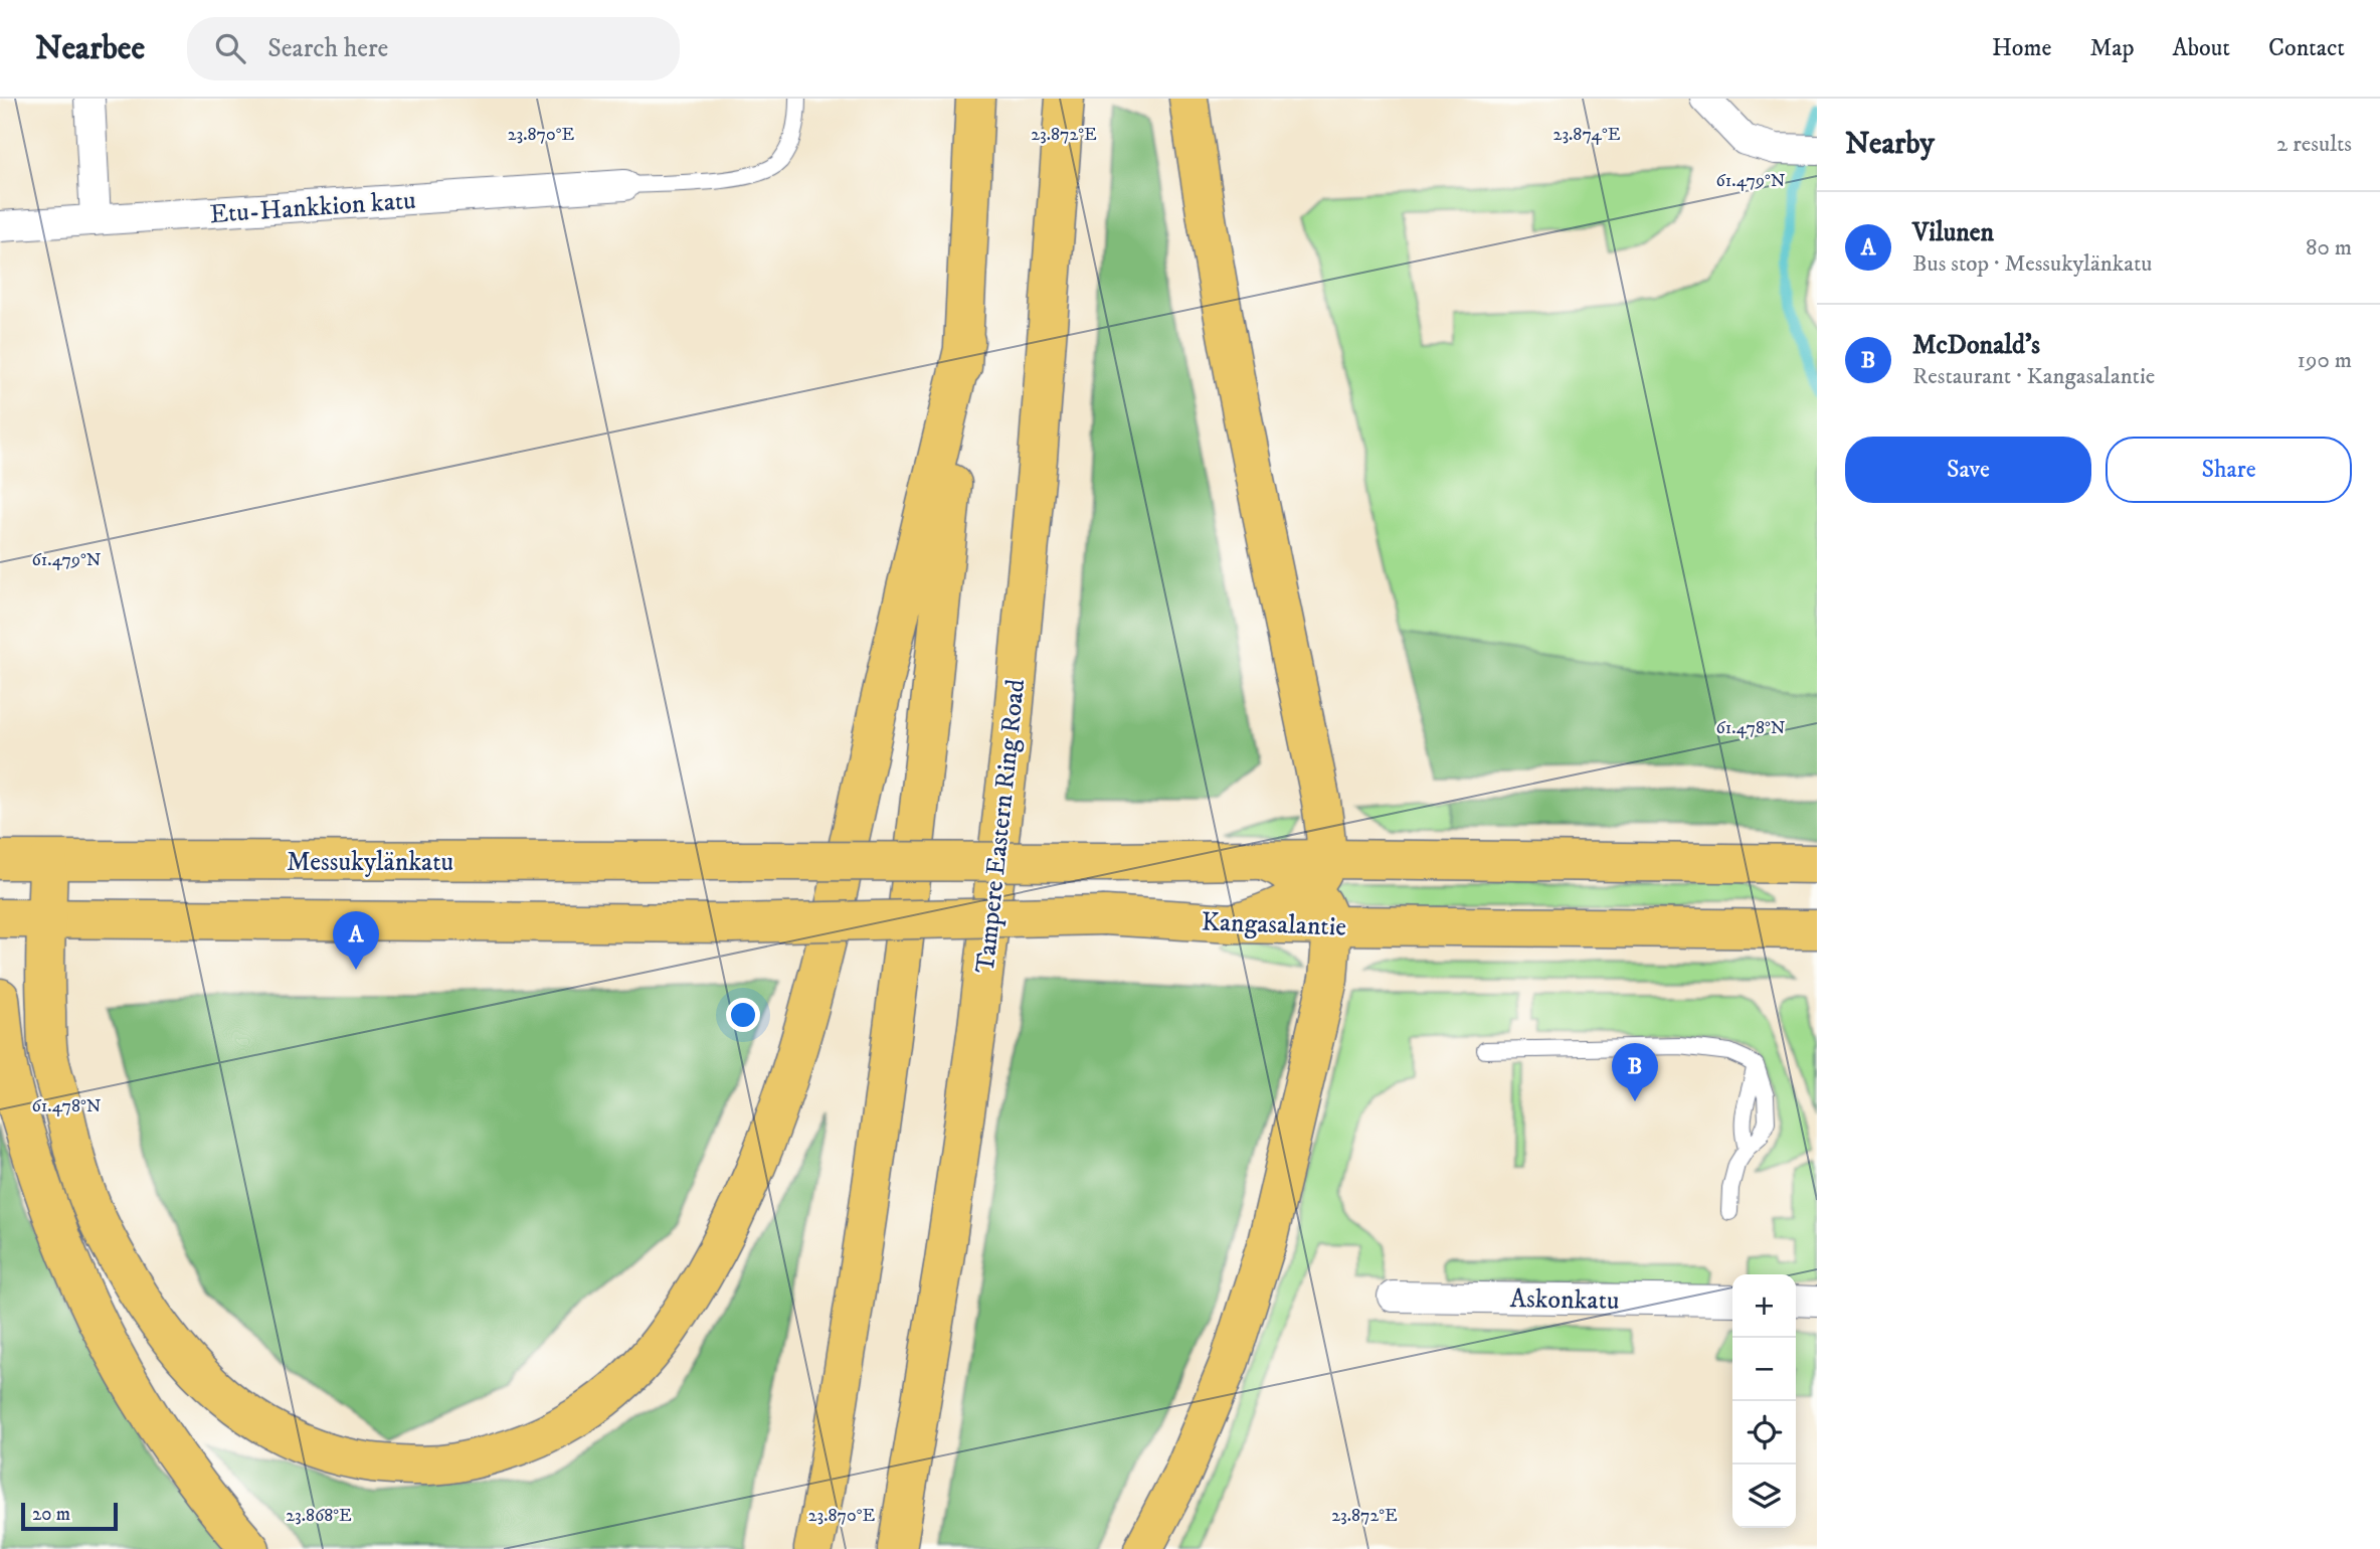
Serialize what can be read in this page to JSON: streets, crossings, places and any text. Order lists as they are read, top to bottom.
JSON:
{
  "streets": {
    "main road": ["Tampere Eastern Ring Road", "Messukylänkatu", "Kangasalantie"],
    "street": ["Etu-Hankkion katu", "Askonkatu"]
  },
  "scale_bar": "20 m",
  "page": {
    "header": "Nearbee",
    "search": "Search here",
    "nav": [
      "Home",
      "Map",
      "About",
      "Contact"
    ],
    "heading": ["Nearby", "2 results"],
    "list": [
      {
        "mark": "A",
        "name": "Vilunen",
        "note": "Bus stop · Messukylänkatu",
        "value": "80 m"
      },
      {
        "mark": "B",
        "name": "McDonald's",
        "note": "Restaurant · Kangasalantie",
        "value": "190 m"
      }
    ],
    "buttons": ["Save", "Share"],
    "pins": ["A", "B"],
    "map_buttons": ["+", "−"],
    "scale": "20 m"
  },
  "coordinates": [
    "23.870°E",
    "23.872°E",
    "23.874°E",
    "61.479°N",
    "61.478°N",
    "23.868°E"
  ]
}
